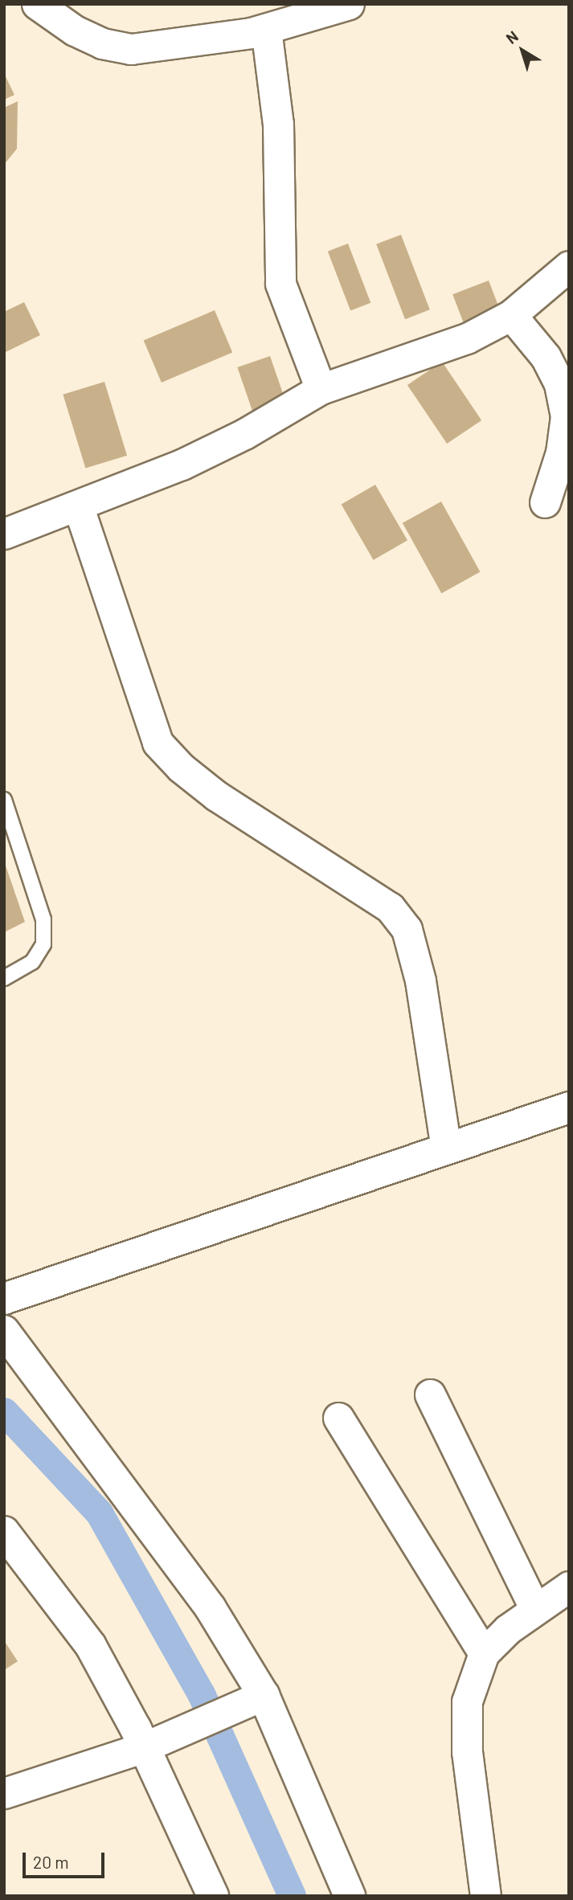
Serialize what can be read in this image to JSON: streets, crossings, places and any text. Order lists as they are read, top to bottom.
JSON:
{
  "scale_bar": "20 m",
  "north": "top left"
}
